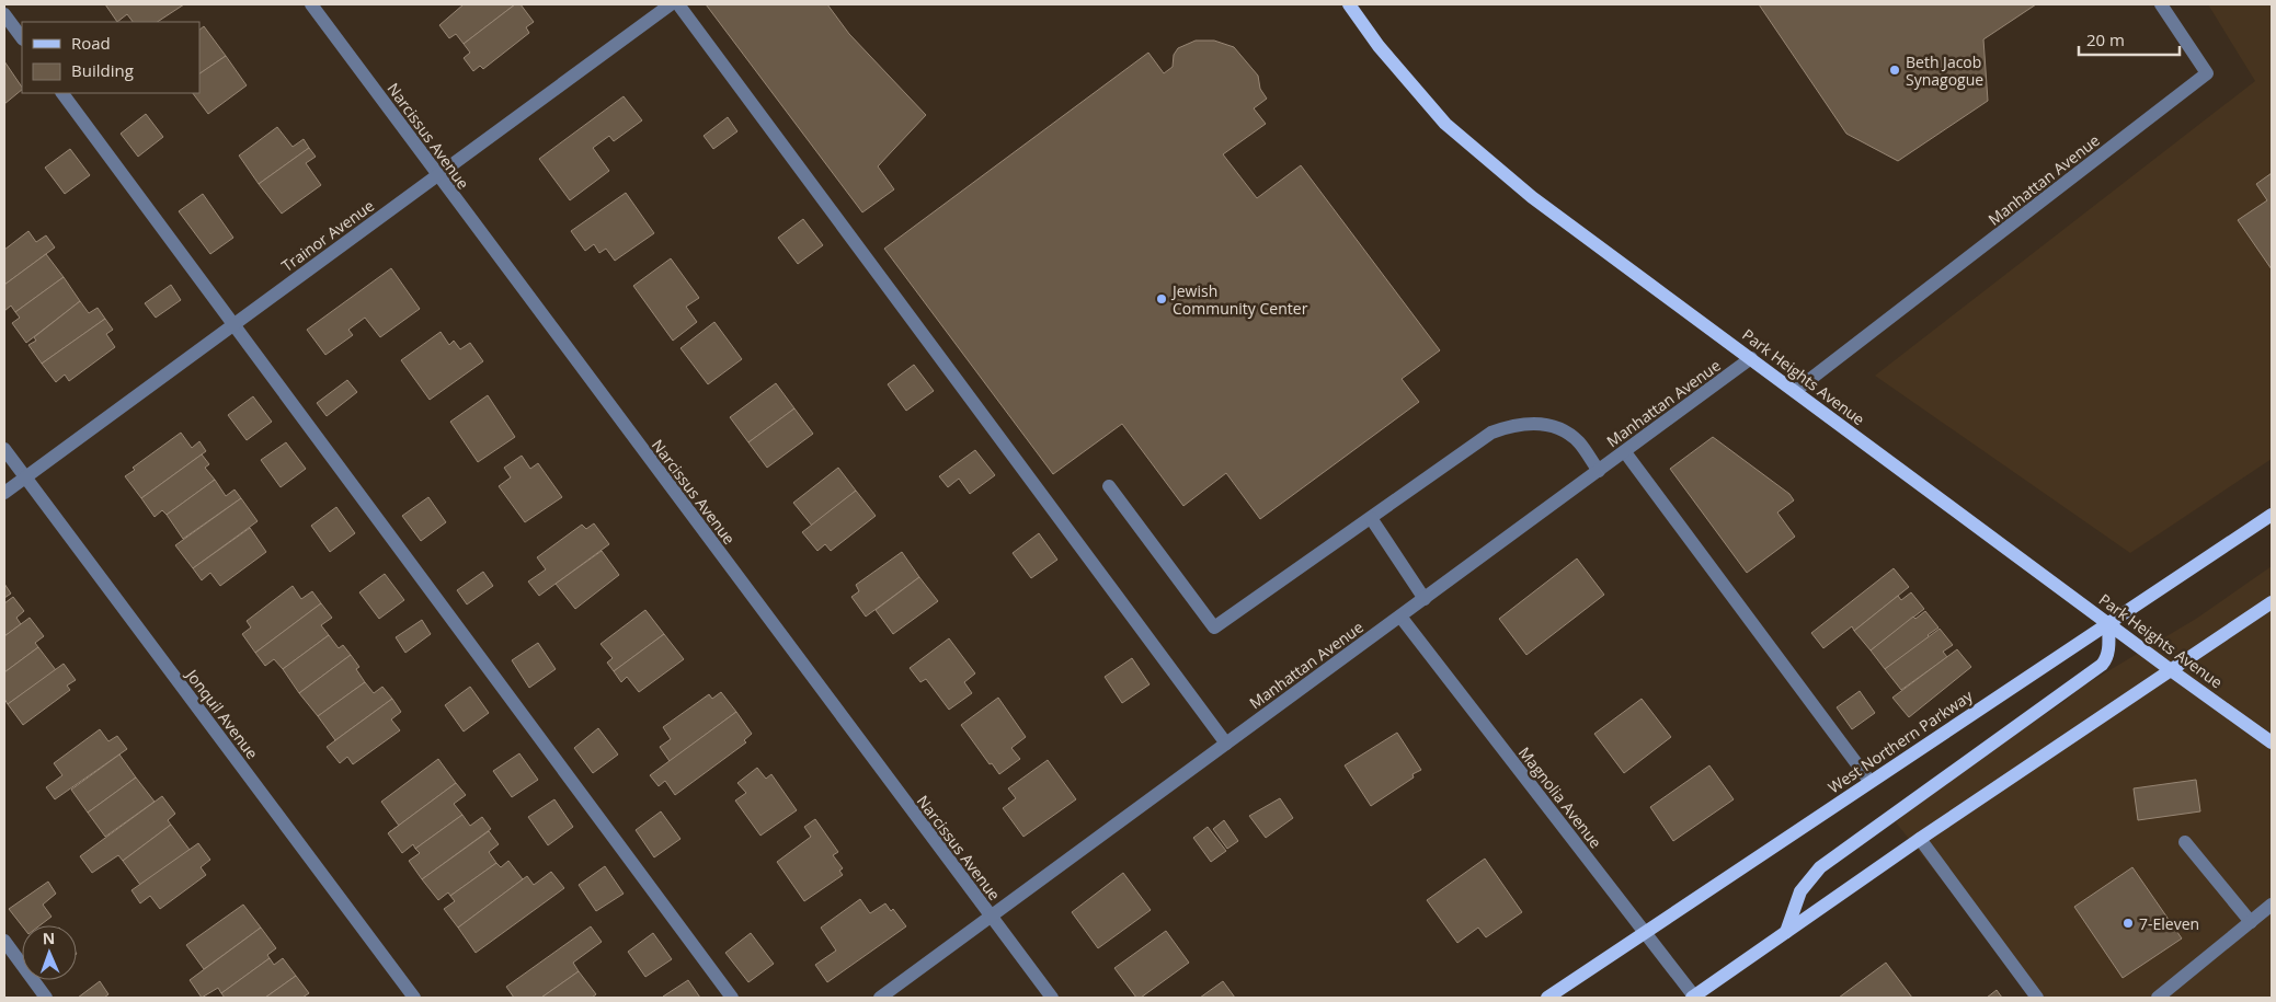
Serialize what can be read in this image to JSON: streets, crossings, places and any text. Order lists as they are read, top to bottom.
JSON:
{
  "streets": {
    "main road": ["Park Heights Avenue", "West Northern Parkway"],
    "street": [
      "Narcissus Avenue",
      "Manhattan Avenue",
      "Trainor Avenue",
      "Jonquil Avenue",
      "Magnolia Avenue"
    ]
  },
  "crossings": [
    ["Narcissus Avenue", "Manhattan Avenue"],
    ["Narcissus Avenue", "Trainor Avenue"],
    ["Manhattan Avenue", "Park Heights Avenue"],
    ["Manhattan Avenue", "Magnolia Avenue"],
    ["Trainor Avenue", "Jonquil Avenue"],
    ["Park Heights Avenue", "West Northern Parkway"],
    ["West Northern Parkway", "Magnolia Avenue"]
  ],
  "places": ["Beth Jacob Synagogue", "Jewish Community Center", "7-Eleven"],
  "legend": ["Road", "Building"],
  "scale_bar": "20 m",
  "north": "top"
}
